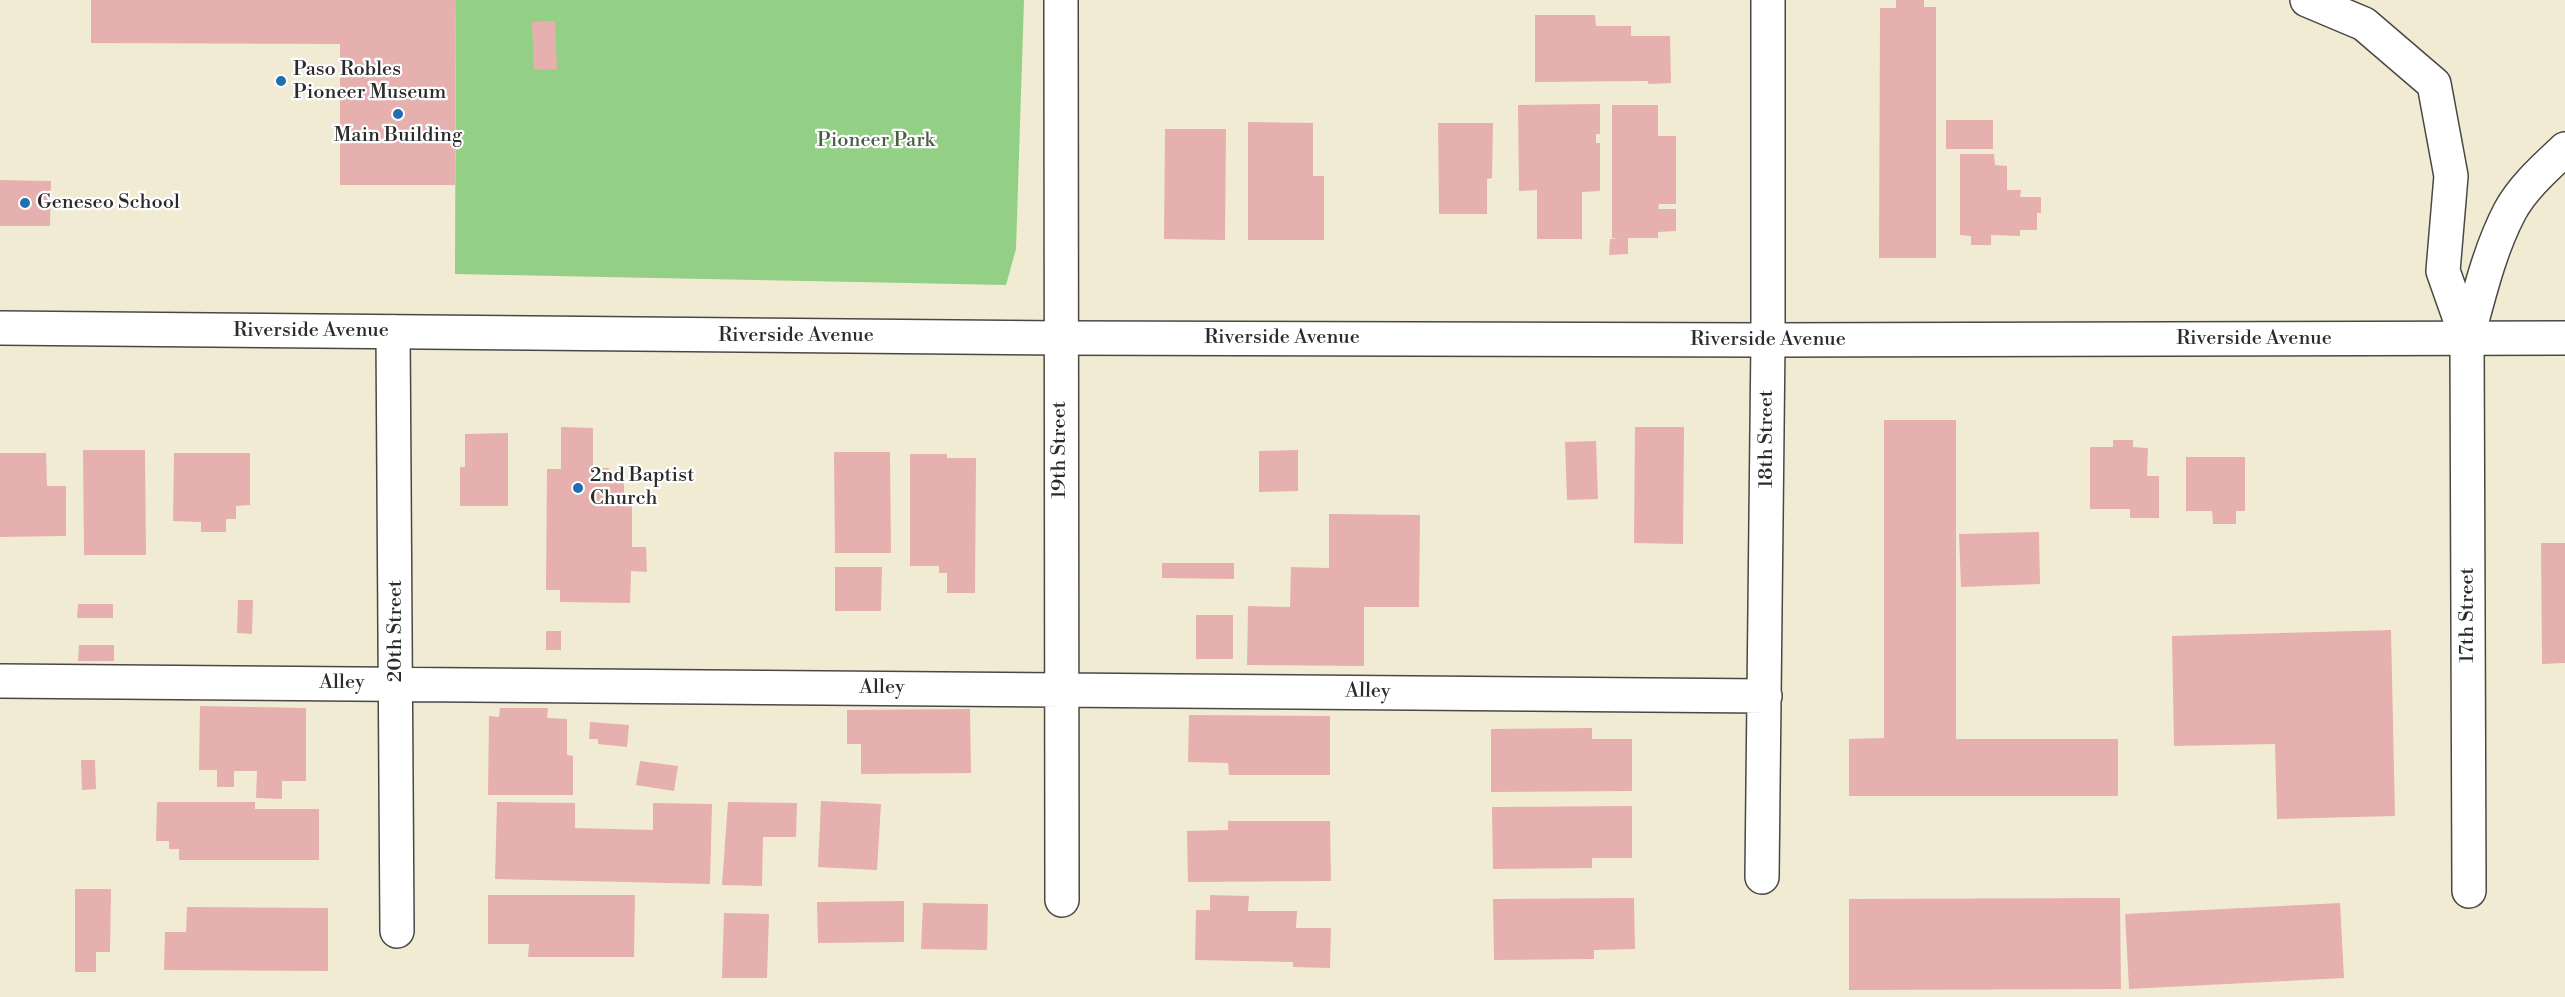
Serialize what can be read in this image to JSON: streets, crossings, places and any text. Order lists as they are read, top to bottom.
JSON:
{
  "streets": {
    "main road": [
      "Riverside Avenue",
      "18th Street",
      "19th Street",
      "17th Street",
      "20th Street",
      "Alley"
    ]
  },
  "crossings": [
    ["Riverside Avenue", "18th Street"],
    ["Riverside Avenue", "19th Street"],
    ["Riverside Avenue", "17th Street"],
    ["Riverside Avenue", "20th Street"],
    ["18th Street", "Alley"],
    ["19th Street", "Alley"],
    ["20th Street", "Alley"]
  ],
  "parks": ["Pioneer Park"],
  "places": [
    "Paso Robles Pioneer Museum",
    "Main Building",
    "Geneseo School",
    "2nd Baptist Church"
  ]
}
